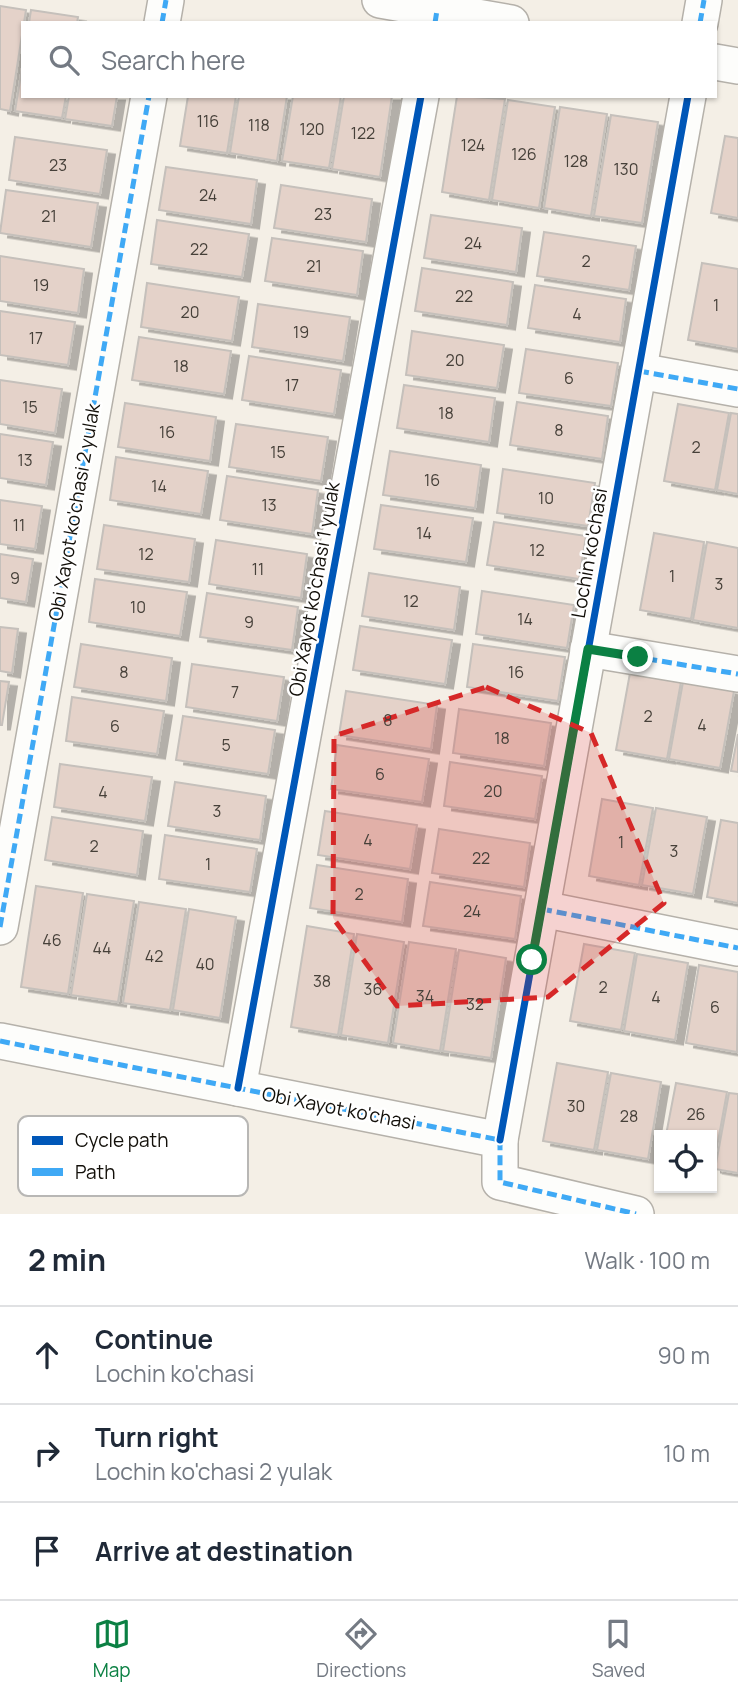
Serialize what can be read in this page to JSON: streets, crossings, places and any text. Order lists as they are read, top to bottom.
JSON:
{
  "streets": {
    "street": [
      "Obi Xayot ko'chasi 2 yulak",
      "Lochin ko'chasi",
      "Obi Xayot ko'chasi 1 yulak",
      "Obi Xayot ko'chasi"
    ]
  },
  "crossings": [
    ["Lochin ko'chasi", "Obi Xayot ko'chasi"],
    ["Obi Xayot ko'chasi 1 yulak", "Obi Xayot ko'chasi"]
  ],
  "house_numbers": [
    "116",
    "118",
    "120",
    "122",
    "124",
    "126",
    "128",
    "23",
    "130",
    "24",
    "23",
    "21",
    "24",
    "22",
    "2",
    "21",
    "19",
    "22",
    "1",
    "20",
    "4",
    "19",
    "17",
    "20",
    "18",
    "6",
    "17",
    "15",
    "18",
    "8",
    "16",
    "2",
    "15",
    "13",
    "16",
    "14",
    "10",
    "13",
    "11",
    "14",
    "12",
    "12",
    "11",
    "1",
    "9",
    "3",
    "12",
    "10",
    "14",
    "9",
    "8",
    "16",
    "7",
    "2",
    "8",
    "4",
    "6",
    "18",
    "5",
    "6",
    "20",
    "4",
    "3",
    "4",
    "1",
    "2",
    "3",
    "22",
    "1",
    "2",
    "24",
    "46",
    "44",
    "42",
    "40",
    "38",
    "2",
    "36",
    "34",
    "4",
    "32",
    "6",
    "30",
    "26",
    "28"
  ],
  "legend": ["Cycle path", "Path"],
  "page": {
    "search": "Search here",
    "heading": ["2 min", "Walk · 100 m"],
    "list": [
      ["Continue", "Lochin ko'chasi", "90 m"],
      ["Turn right", "Lochin ko'chasi 2 yulak", "10 m"],
      "Arrive at destination"
    ],
    "nav": ["Map", "Directions", "Saved"]
  }
}
